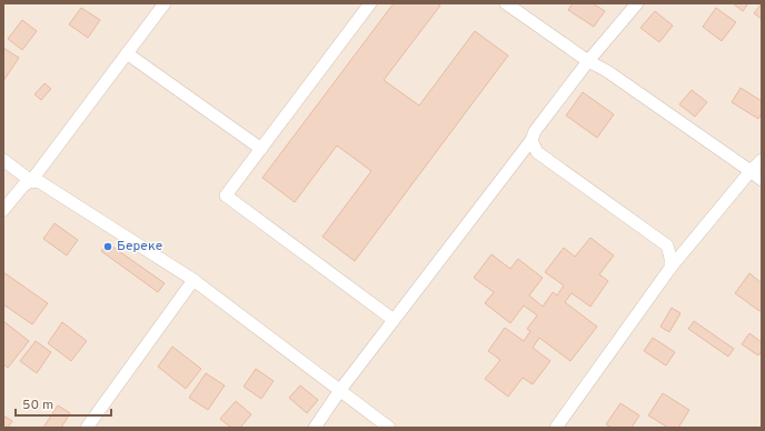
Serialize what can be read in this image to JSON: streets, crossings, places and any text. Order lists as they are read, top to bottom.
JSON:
{
  "places": ["Береке"],
  "scale_bar": "50 m"
}
